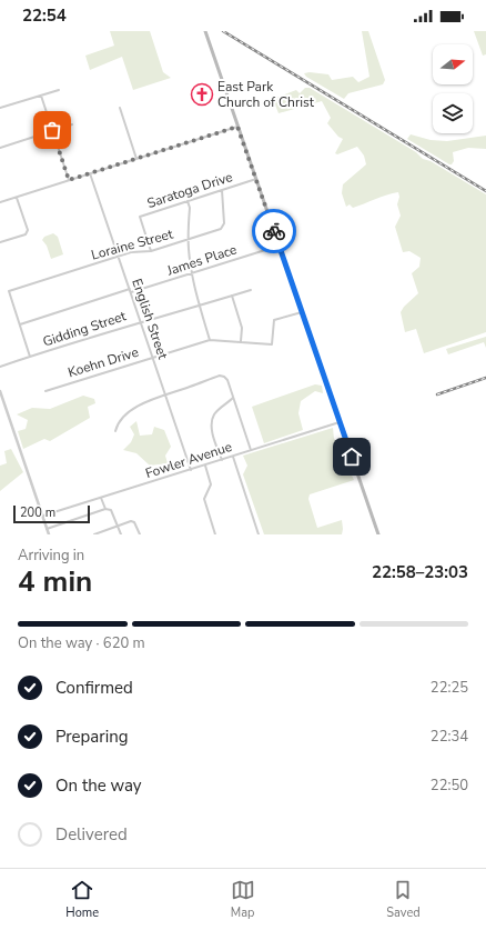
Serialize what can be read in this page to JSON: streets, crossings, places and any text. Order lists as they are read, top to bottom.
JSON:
{
  "streets": {
    "street": [
      "Saratoga Drive",
      "Loraine Street",
      "James Place",
      "English Street",
      "Gidding Street",
      "Koehn Drive",
      "Fowler Avenue"
    ]
  },
  "crossings": [
    ["Saratoga Drive", "Loraine Street"],
    ["Loraine Street", "English Street"],
    ["James Place", "English Street"],
    ["English Street", "Gidding Street"],
    ["English Street", "Koehn Drive"],
    ["English Street", "Fowler Avenue"]
  ],
  "places": {
    "church": ["East Park Church of Christ"]
  },
  "scale_bar": "200 m",
  "north": "right",
  "page": {
    "status": "22:54",
    "scale": "200 m",
    "heading": ["4 min", "Arriving in", "22:58–23:03"],
    "bar": "On the way · 620 m",
    "list": [
      ["Confirmed", "22:25"],
      ["Preparing", "22:34"],
      ["On the way", "22:50"],
      "Delivered"
    ],
    "tabs": ["Home", "Map", "Saved"]
  }
}
